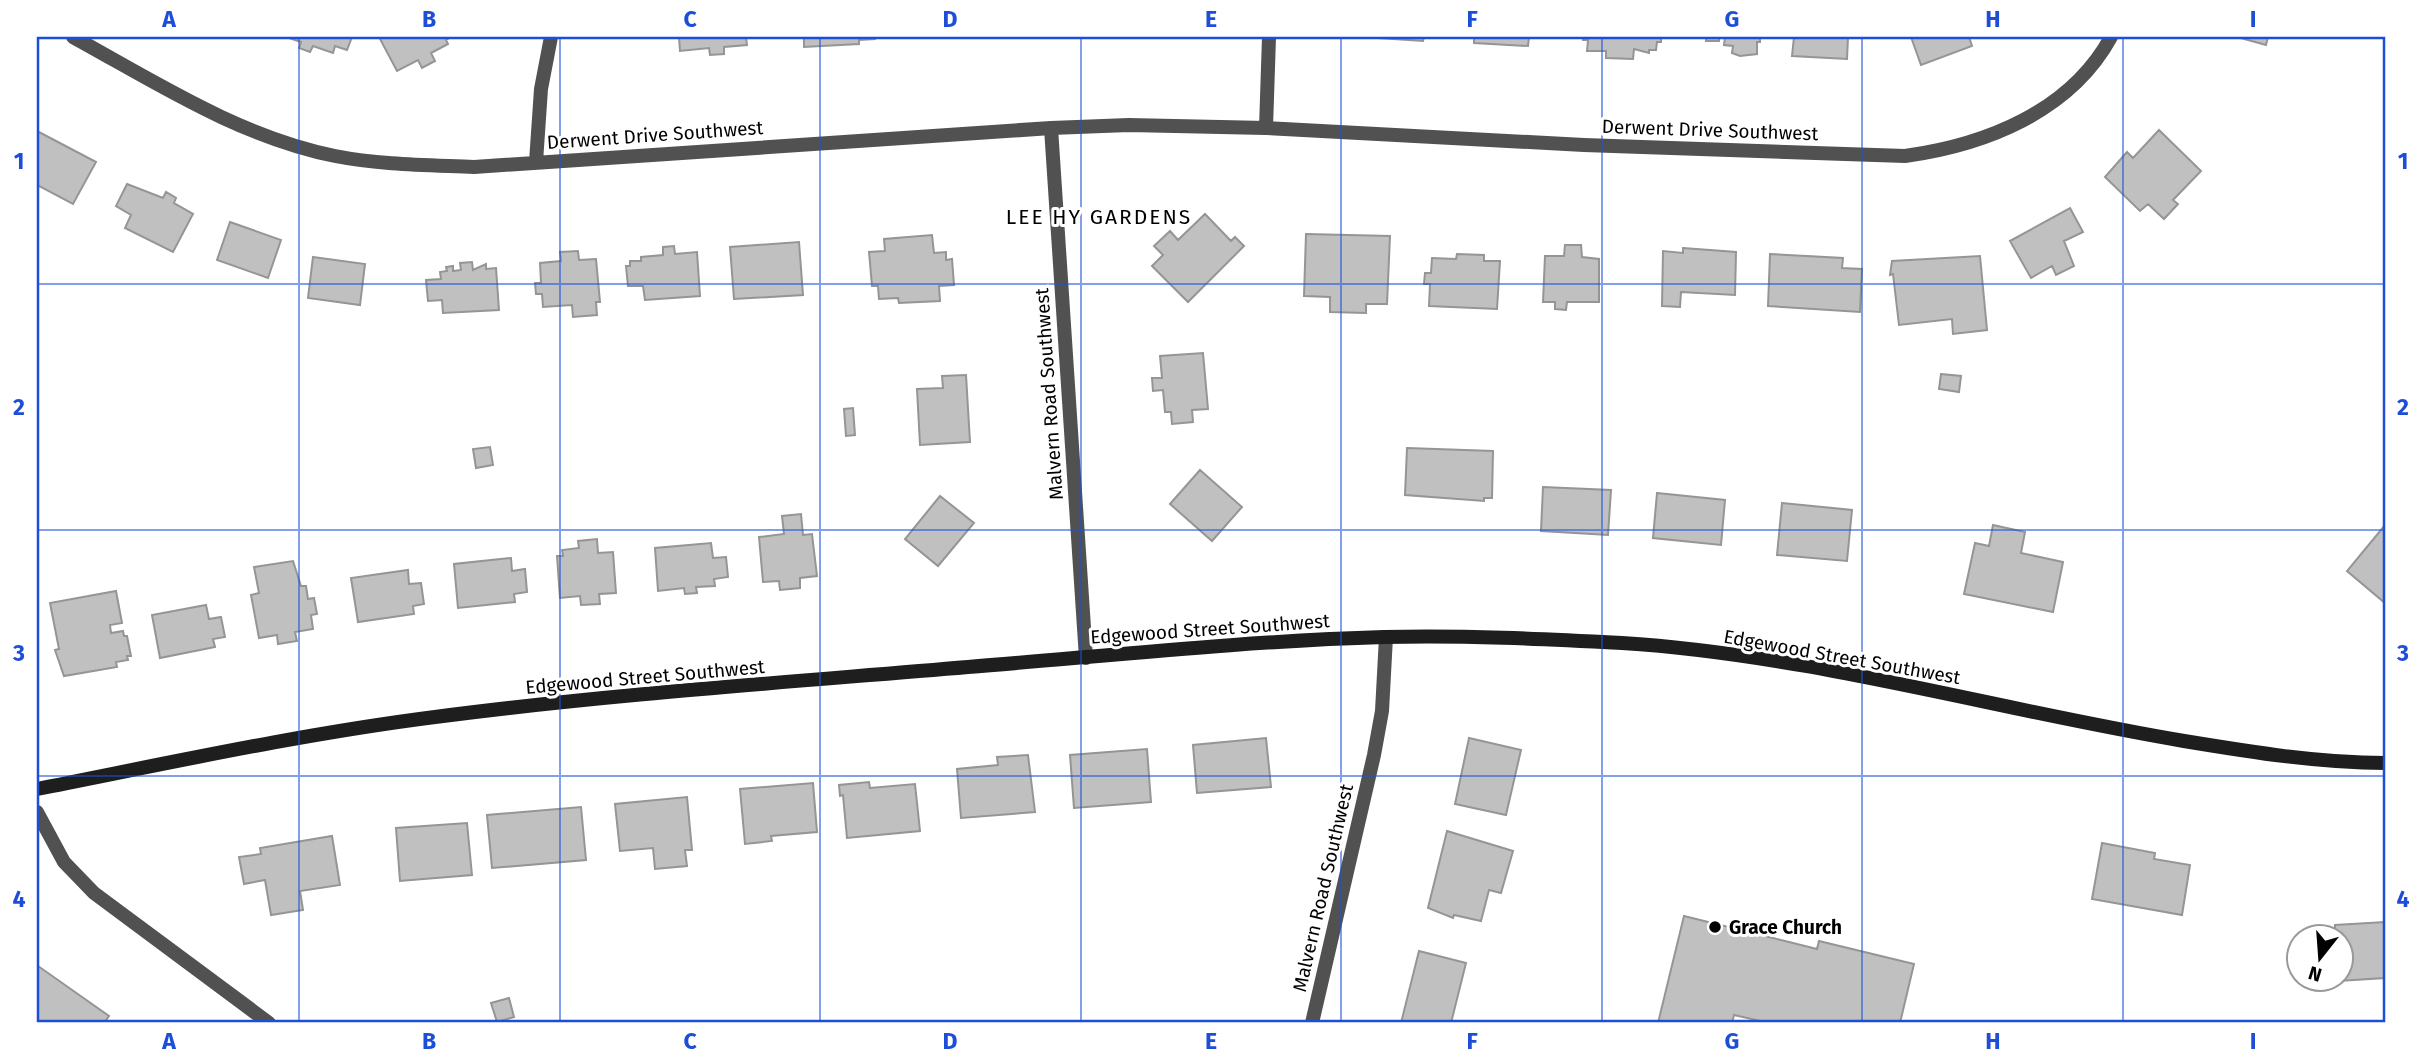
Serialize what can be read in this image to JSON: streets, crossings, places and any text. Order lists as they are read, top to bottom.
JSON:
{
  "streets": {
    "street": ["Derwent Drive Southwest", "Malvern Road Southwest", "Edgewood Street Southwest"]
  },
  "crossings": [
    ["Derwent Drive Southwest", "Malvern Road Southwest"],
    ["Malvern Road Southwest", "Edgewood Street Southwest"]
  ],
  "districts": ["LEE HY GARDENS"],
  "places": ["Grace Church"],
  "north": "bottom",
  "grid": {
    "columns": [
      "A",
      "B",
      "C",
      "D",
      "E",
      "F",
      "G",
      "H",
      "I"
    ],
    "rows": [
      "1",
      "2",
      "3",
      "4"
    ]
  }
}
